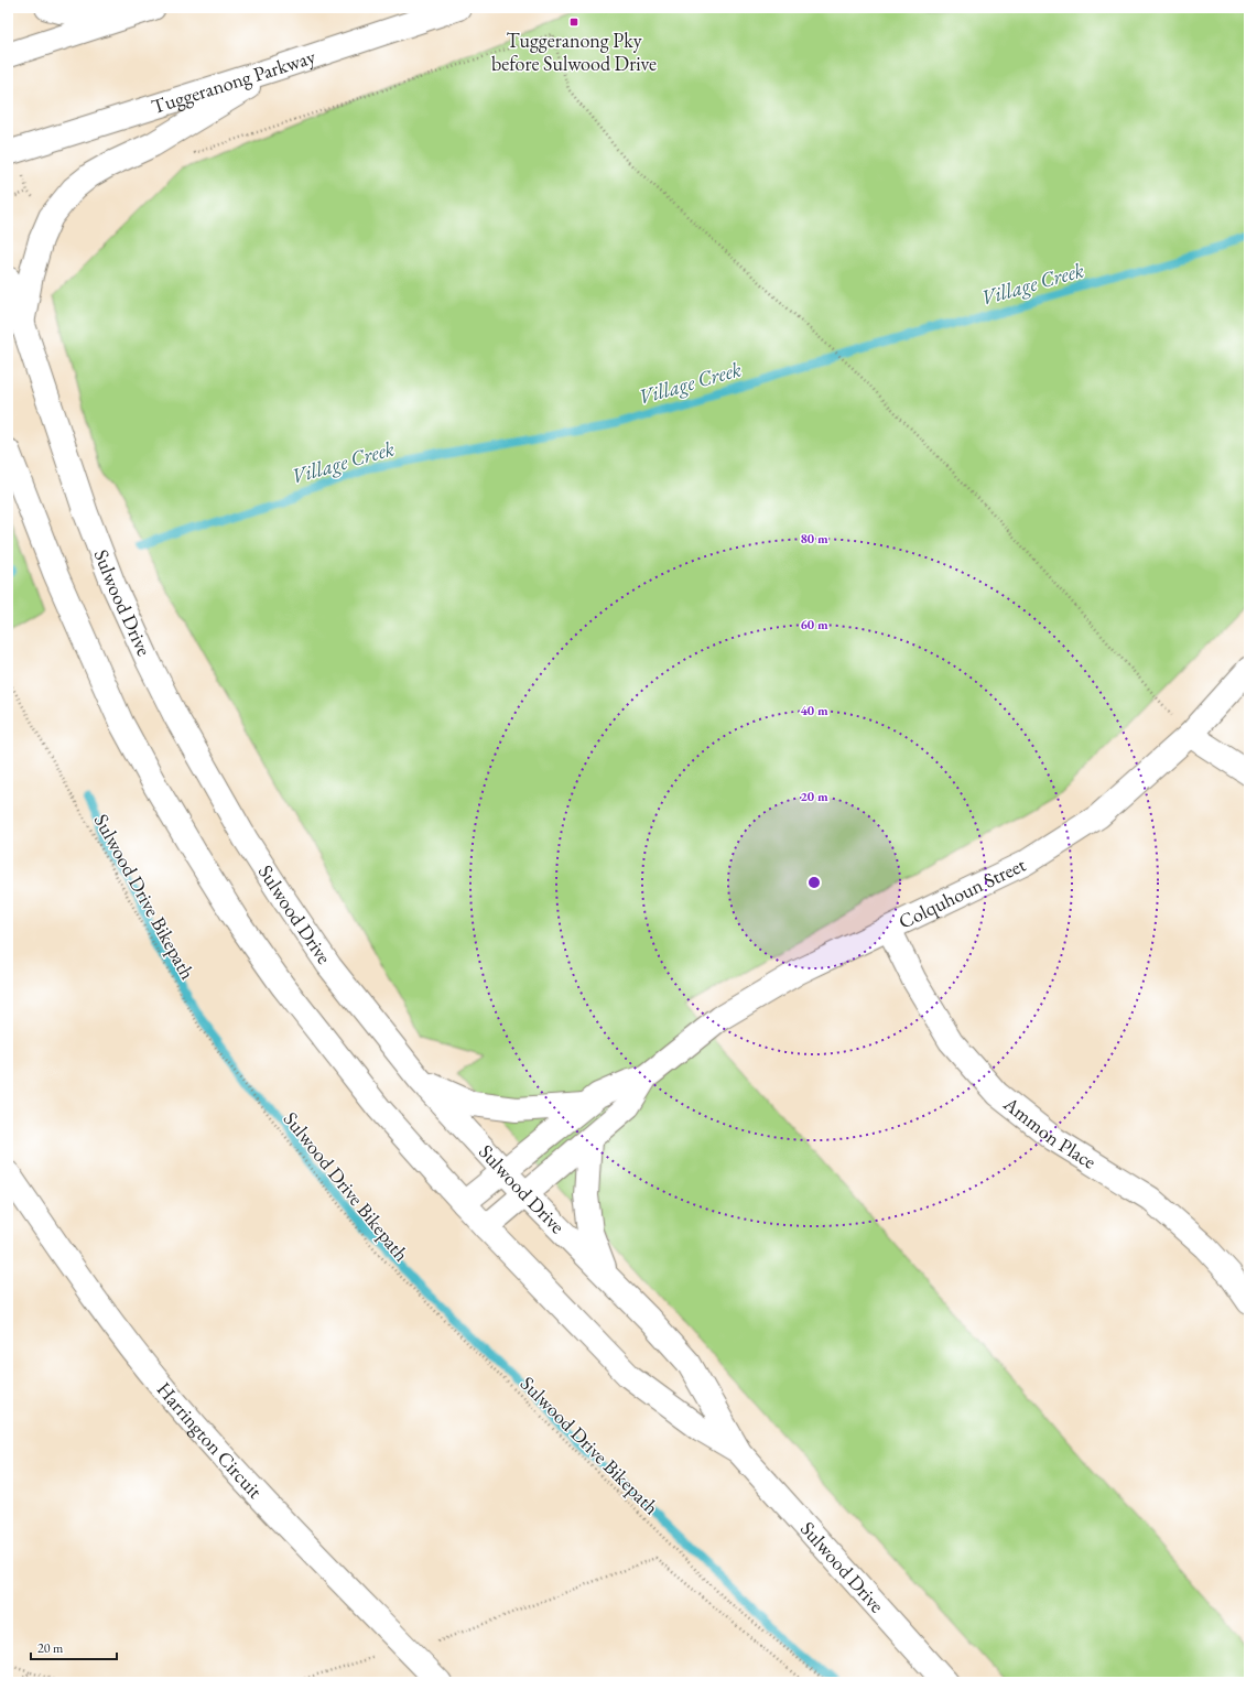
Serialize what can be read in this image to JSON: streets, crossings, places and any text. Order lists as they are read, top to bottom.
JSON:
{
  "streets": {
    "main road": [
      "Tuggeranong Parkway",
      "Sulwood Drive",
      "Colquhoun Street",
      "Ammon Place",
      "Harrington Circuit"
    ],
    "path": ["Sulwood Drive Bikepath"]
  },
  "crossings": [
    ["Sulwood Drive", "Colquhoun Street"],
    ["Colquhoun Street", "Ammon Place"]
  ],
  "water": ["Village Creek"],
  "places": {
    "transit": ["Tuggeranong Pky before Sulwood Drive"]
  },
  "scale_bar": "20 m",
  "rings": [
    "80 m",
    "60 m",
    "40 m",
    "20 m"
  ]
}
